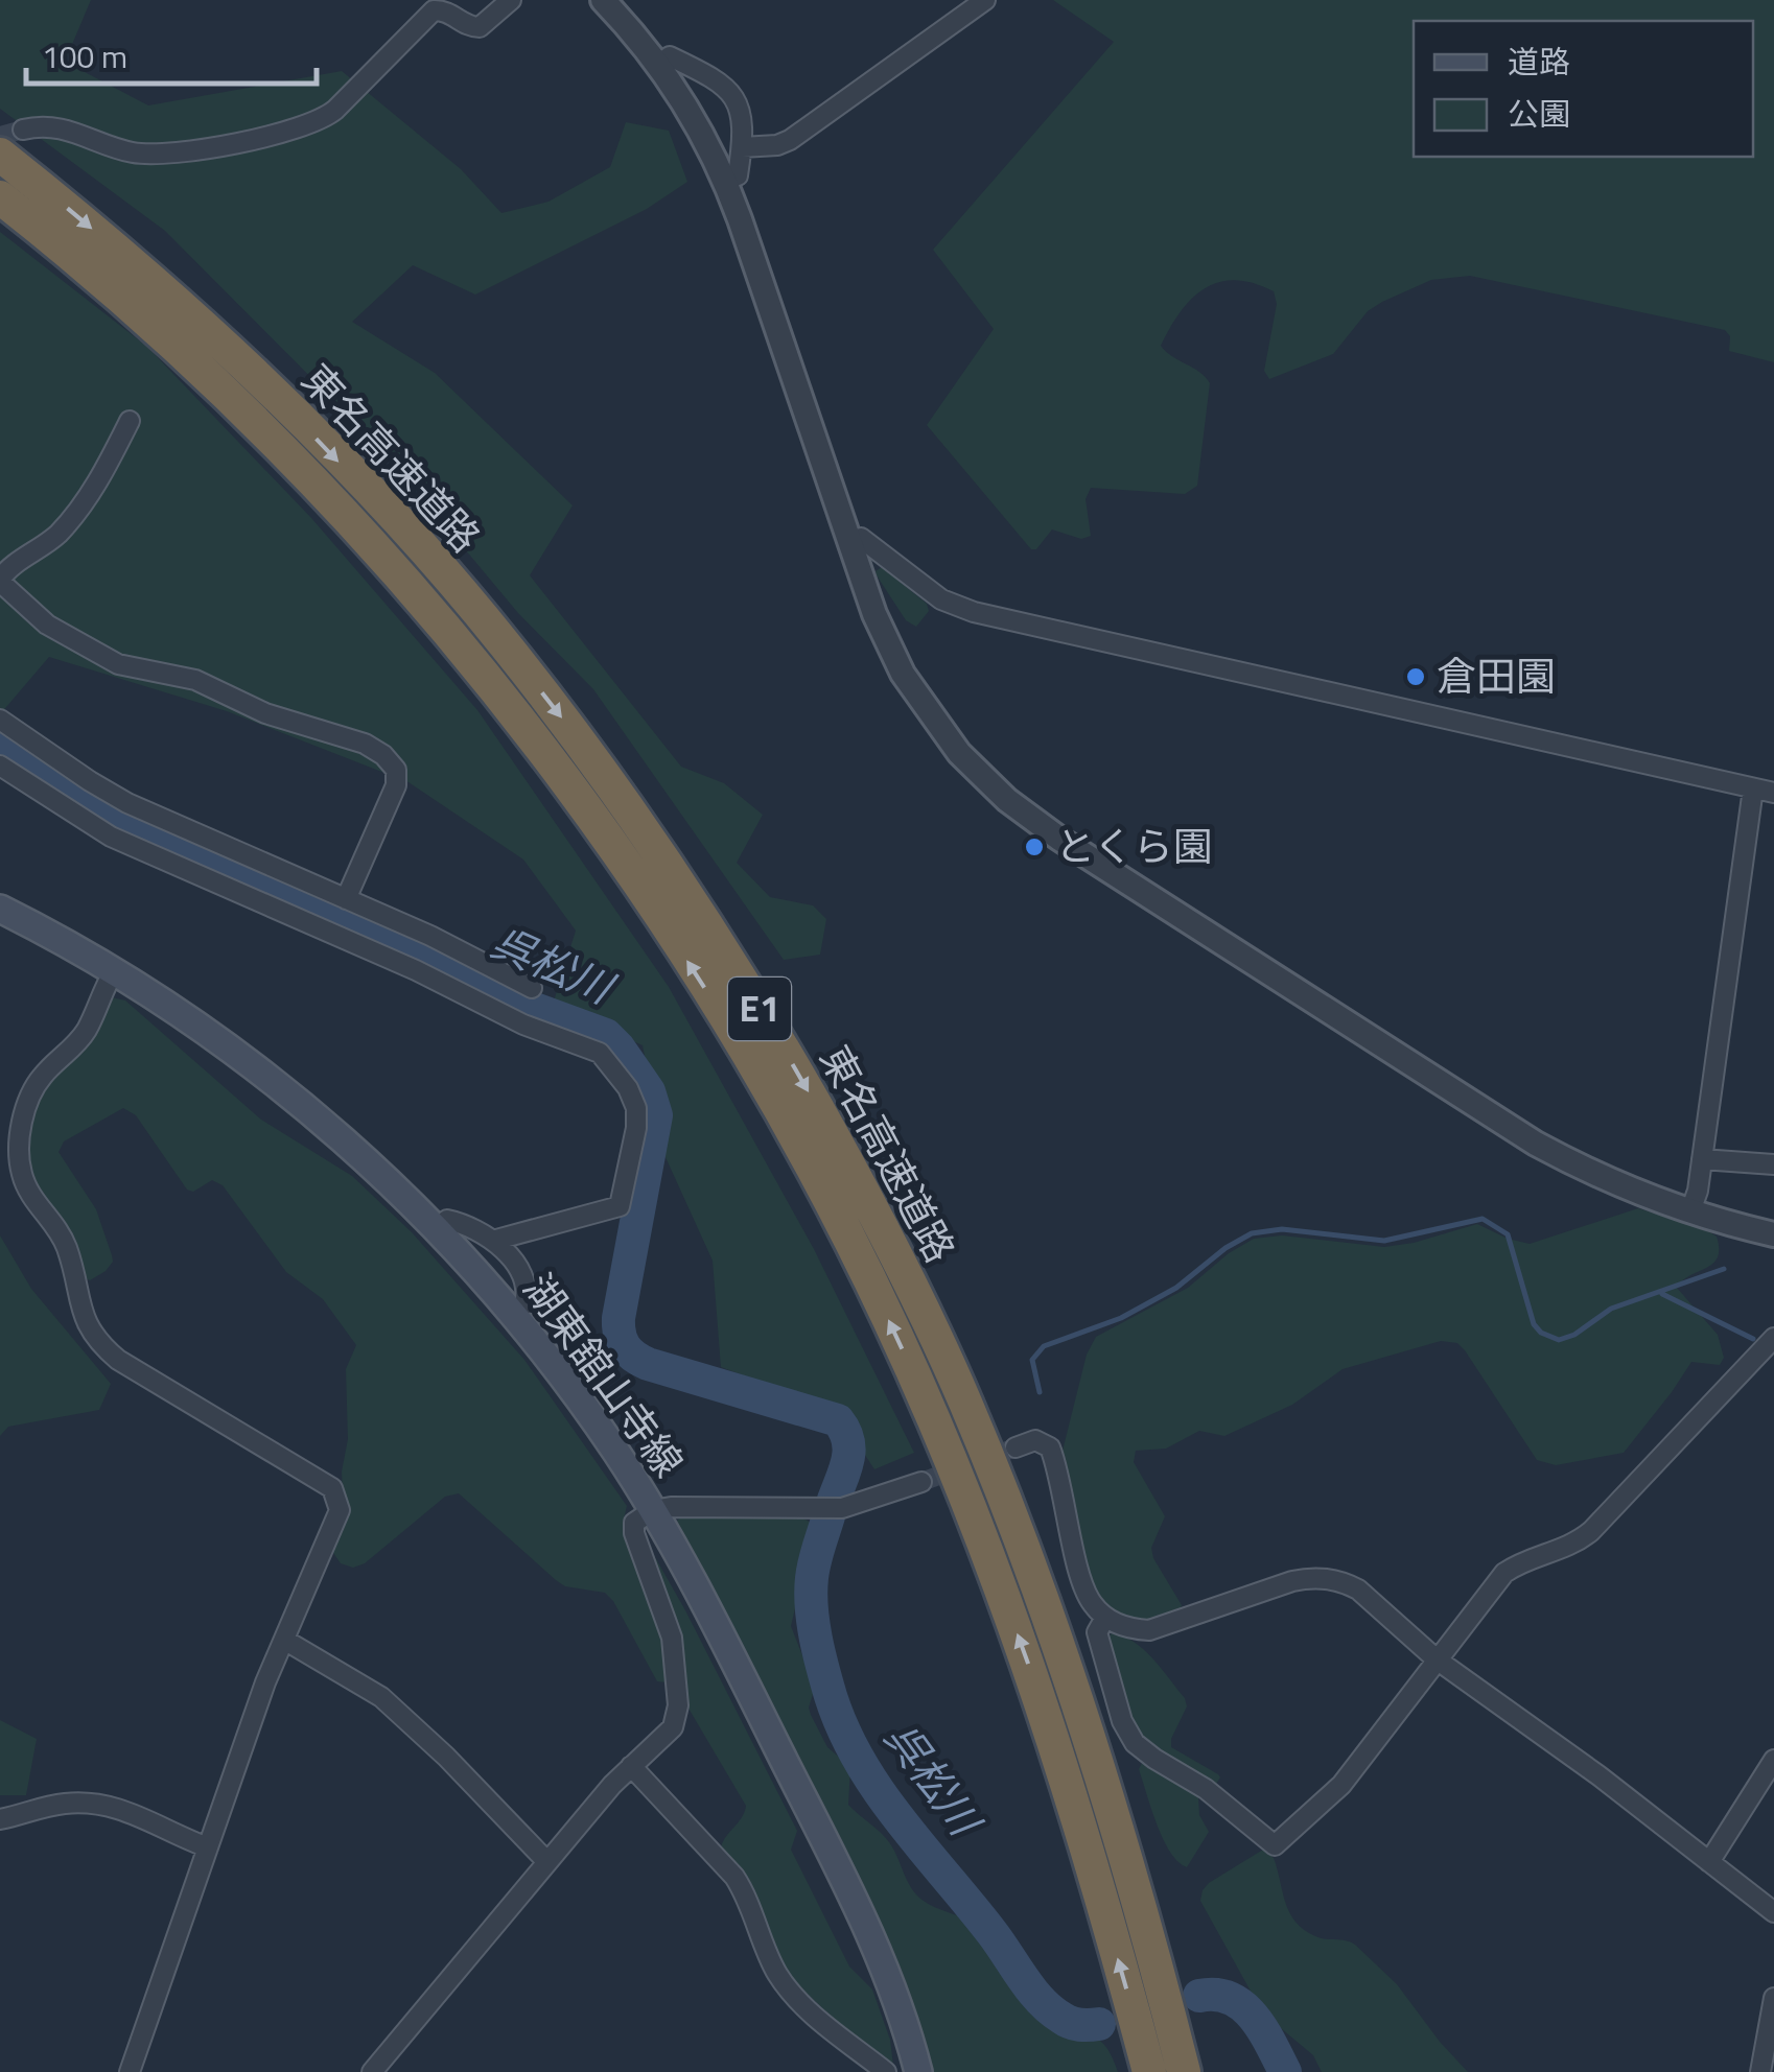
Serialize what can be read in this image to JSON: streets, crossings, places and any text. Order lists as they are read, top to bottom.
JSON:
{
  "streets": {
    "highway": ["東名高速道路", "E1"],
    "main road": ["湖東舘山寺線"]
  },
  "water": ["呉松川"],
  "places": ["倉田園", "とくら園"],
  "legend": ["道路", "公園"],
  "scale_bar": "100 m"
}
